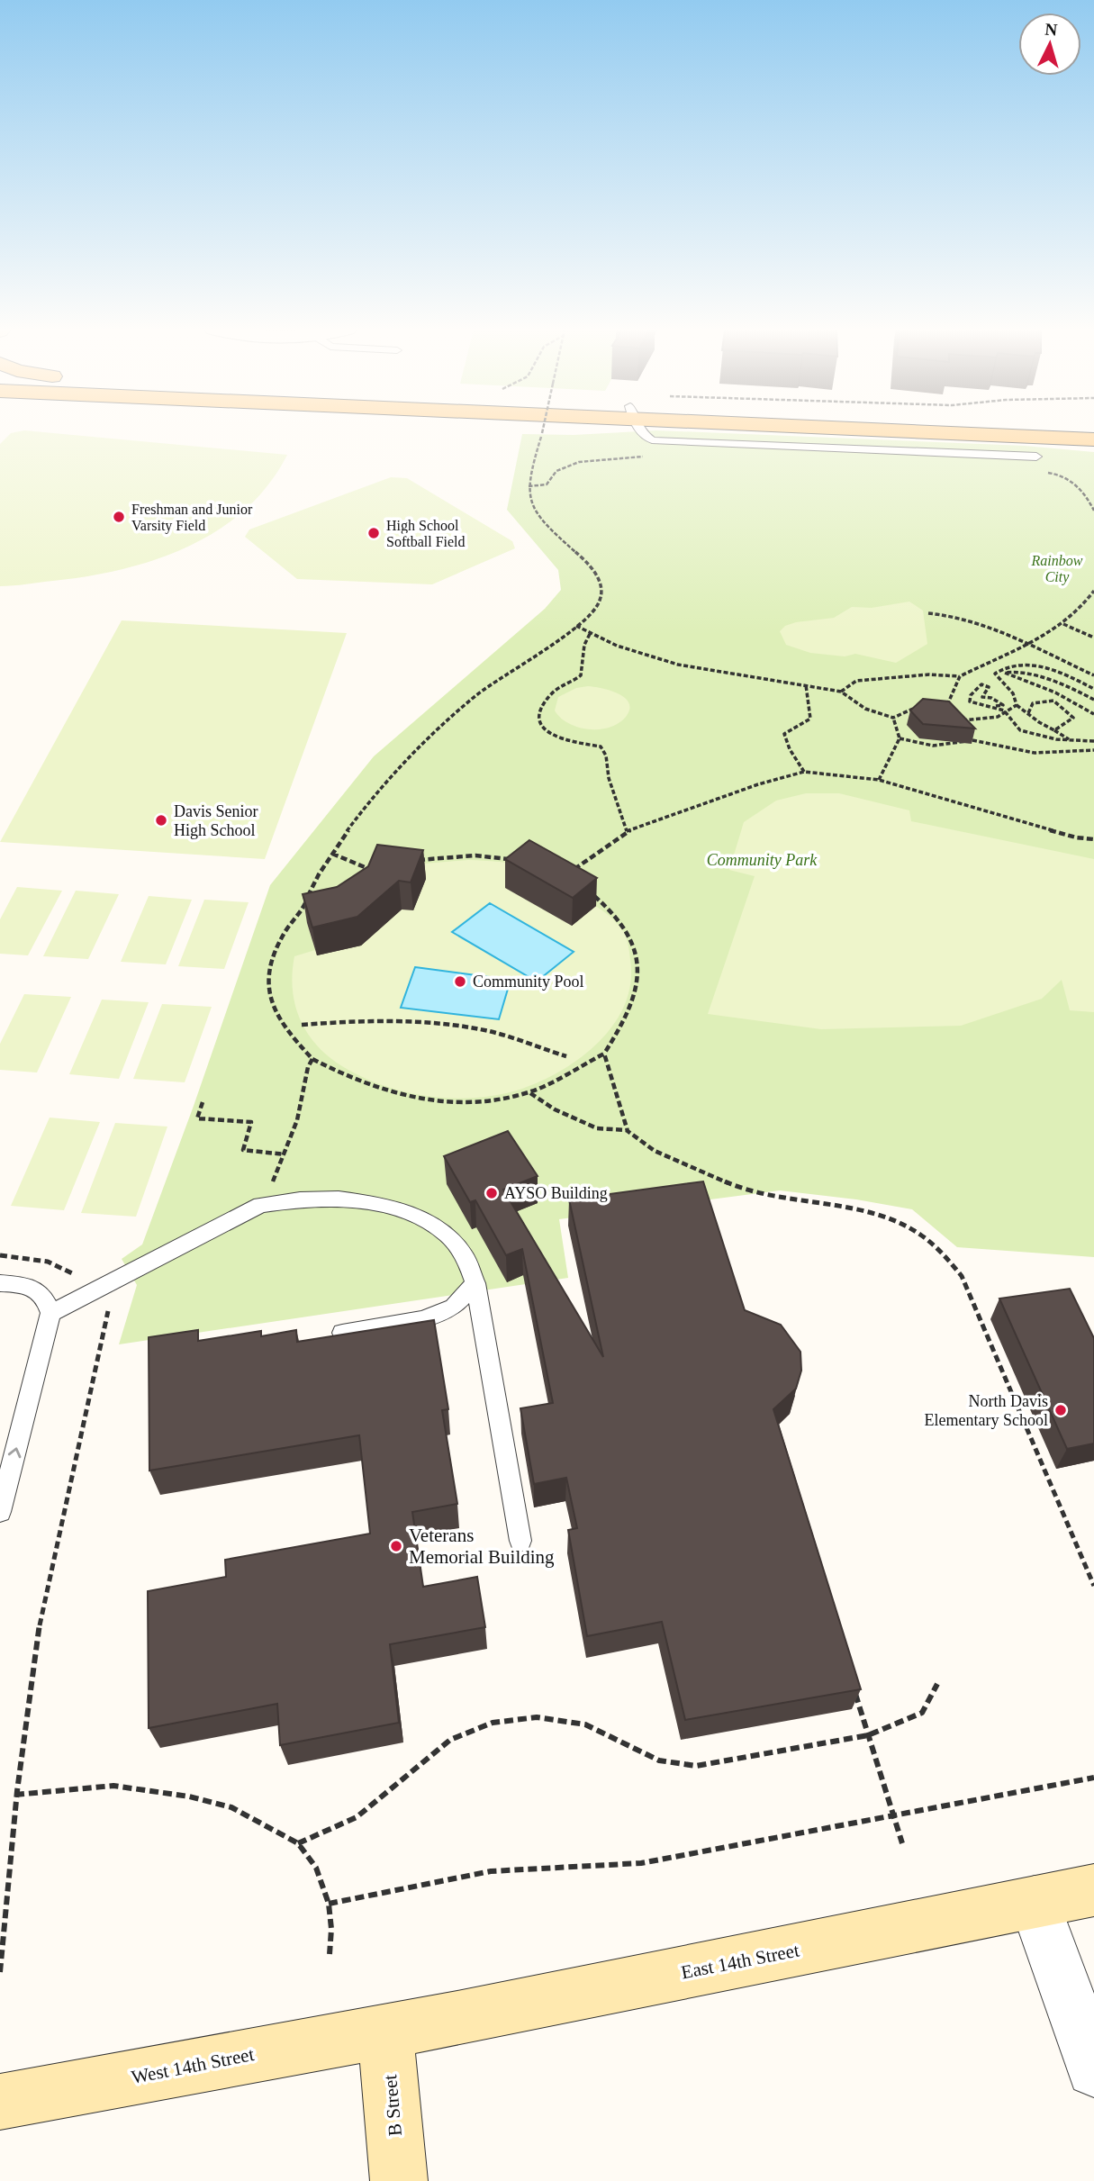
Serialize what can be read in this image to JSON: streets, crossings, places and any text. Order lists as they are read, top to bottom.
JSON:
{
  "streets": {
    "street": ["East 14th Street", "West 14th Street", "B Street"]
  },
  "crossings": [
    ["East 14th Street", "West 14th Street"],
    ["East 14th Street", "B Street"],
    ["West 14th Street", "B Street"]
  ],
  "parks": ["Rainbow City", "Community Park"],
  "places": [
    "Freshman and Junior Varsity Field",
    "High School Softball Field",
    "Davis Senior High School",
    "Community Pool",
    "AYSO Building",
    "North Davis Elementary School",
    "Veterans Memorial Building"
  ],
  "north": "top"
}
